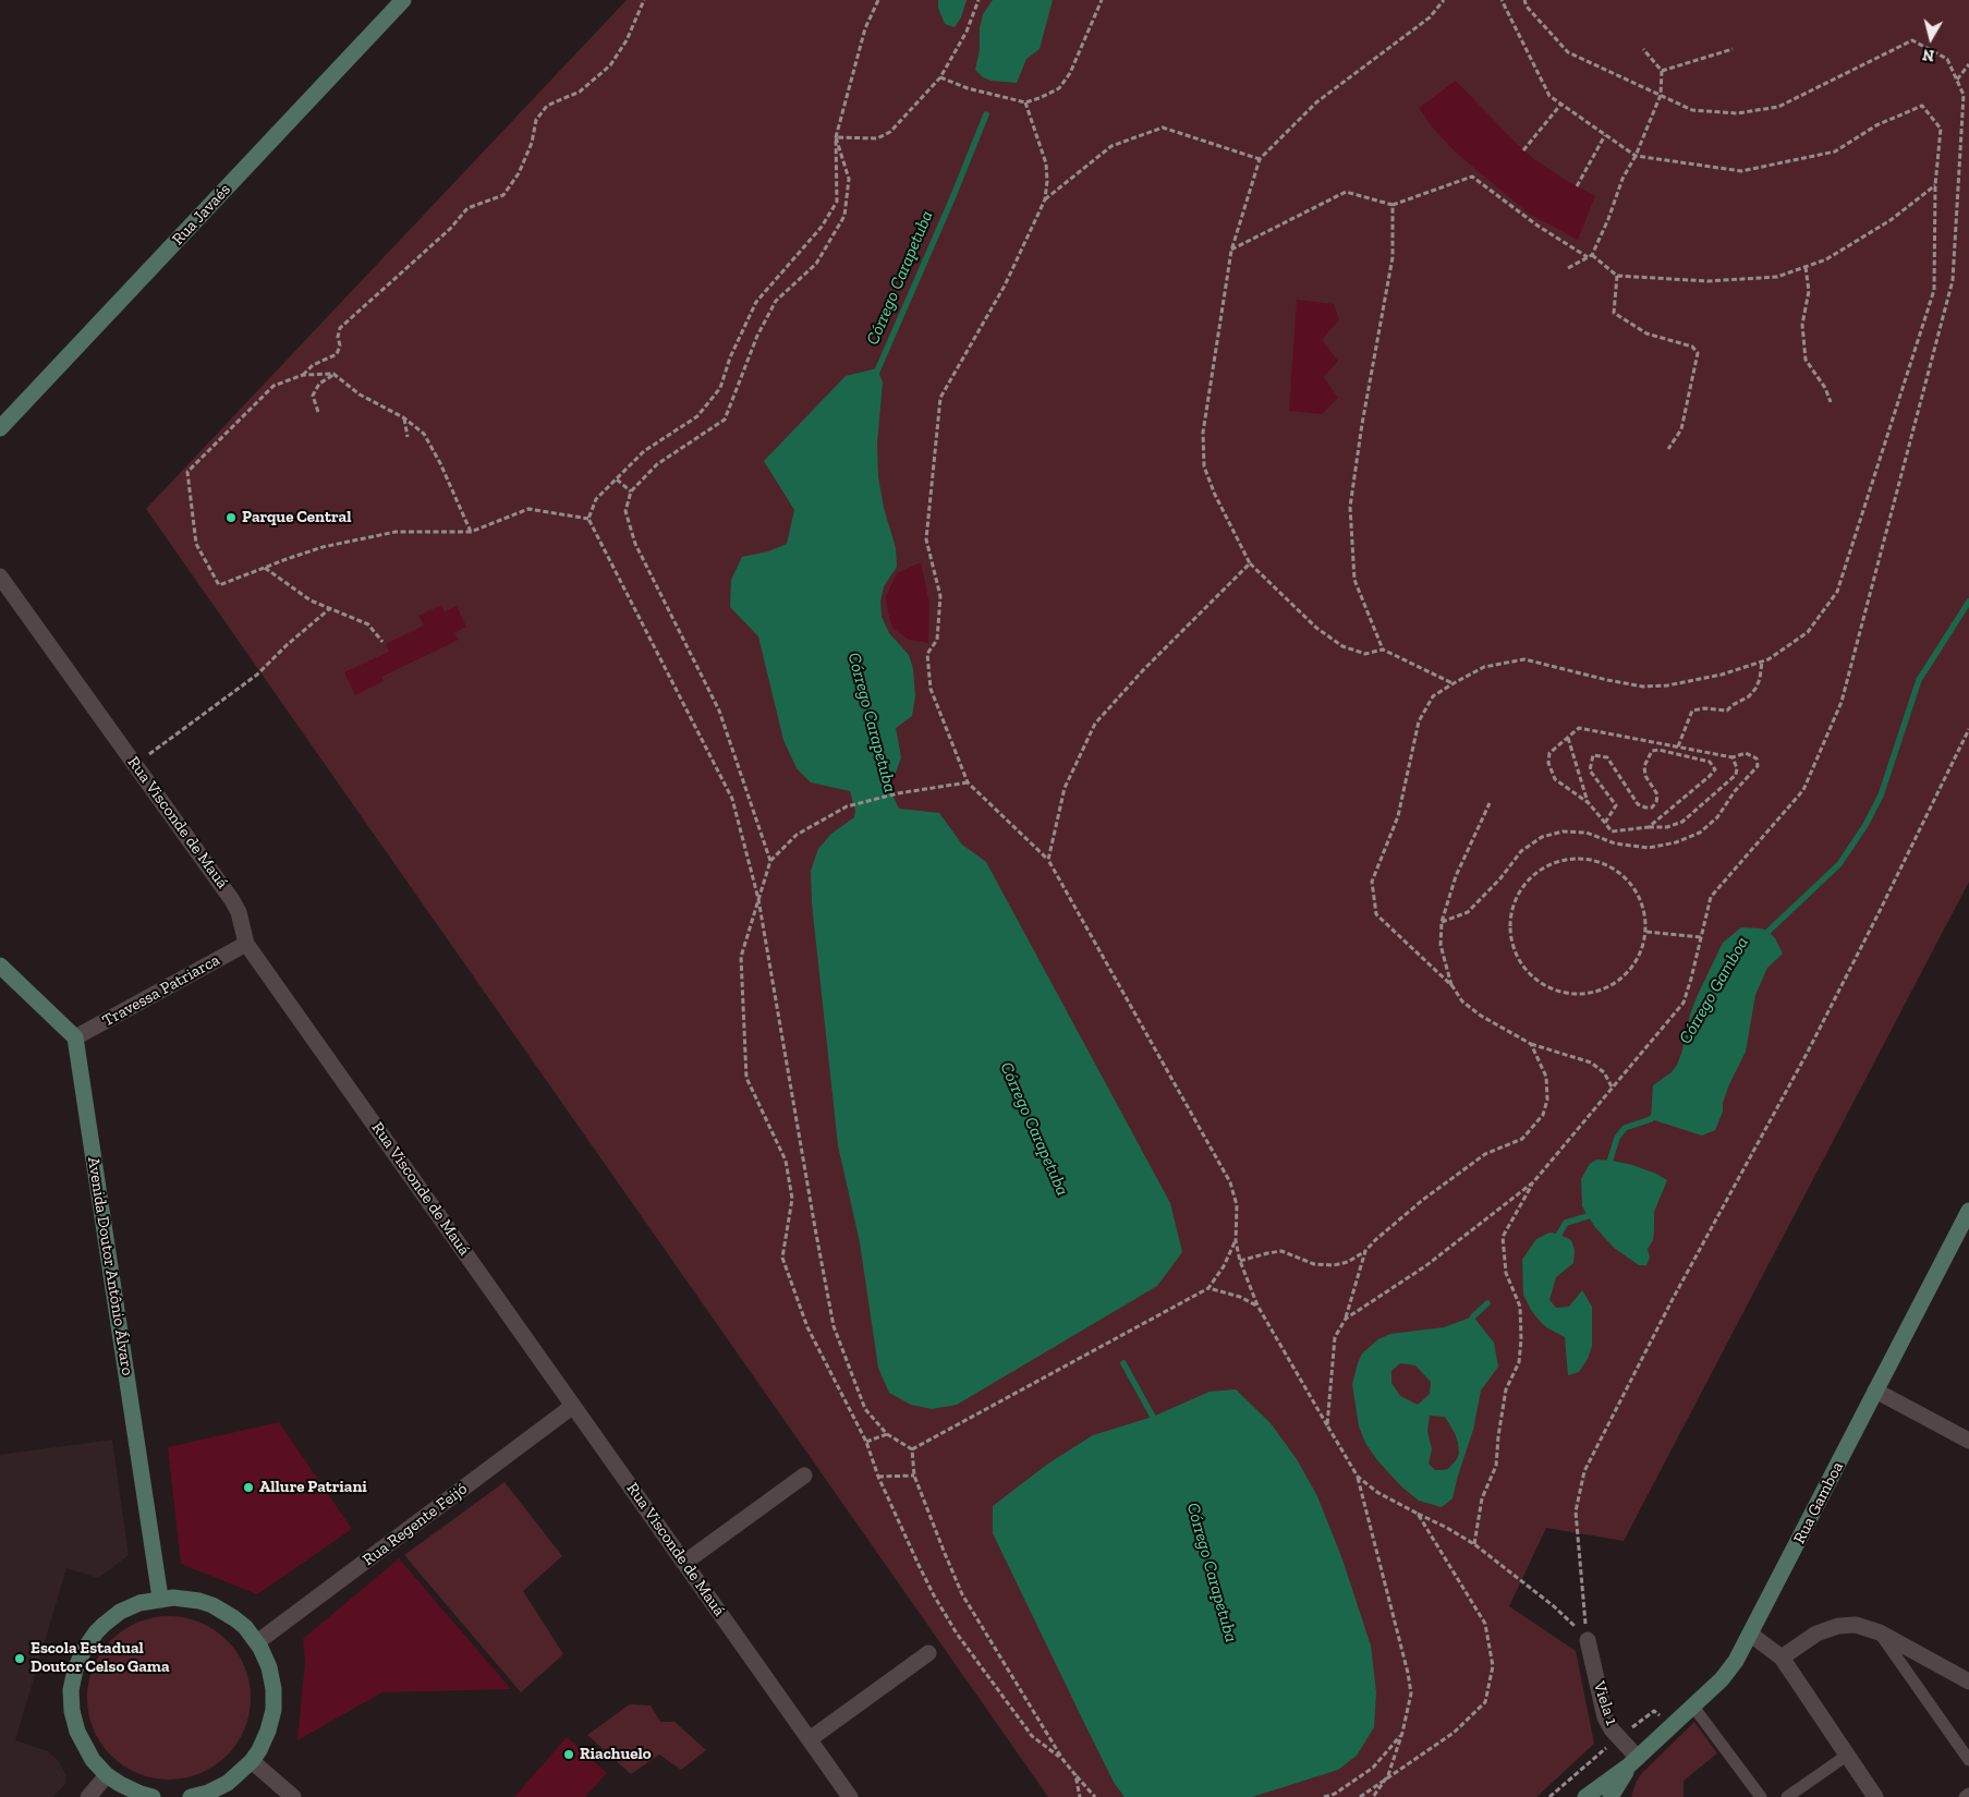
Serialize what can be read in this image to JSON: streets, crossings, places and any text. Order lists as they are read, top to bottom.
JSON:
{
  "streets": {
    "street": [
      "Rua Javaés",
      "Rua Visconde de Mauá",
      "Travessa Patriarca",
      "Avenida Doutor Antônio Álvaro",
      "Rua Gamboa",
      "Rua Regente Feijó",
      "Viela 1"
    ]
  },
  "crossings": [
    ["Rua Visconde de Mauá", "Travessa Patriarca"],
    ["Rua Visconde de Mauá", "Rua Regente Feijó"],
    ["Travessa Patriarca", "Avenida Doutor Antônio Álvaro"],
    ["Rua Gamboa", "Viela 1"]
  ],
  "water": ["Córrego Carapetuba", "Córrego Gamboa"],
  "places": [
    "Parque Central",
    "Allure Patriani",
    "Escola Estadual Doutor Celso Gama",
    "Riachuelo"
  ],
  "north": "bottom"
}
